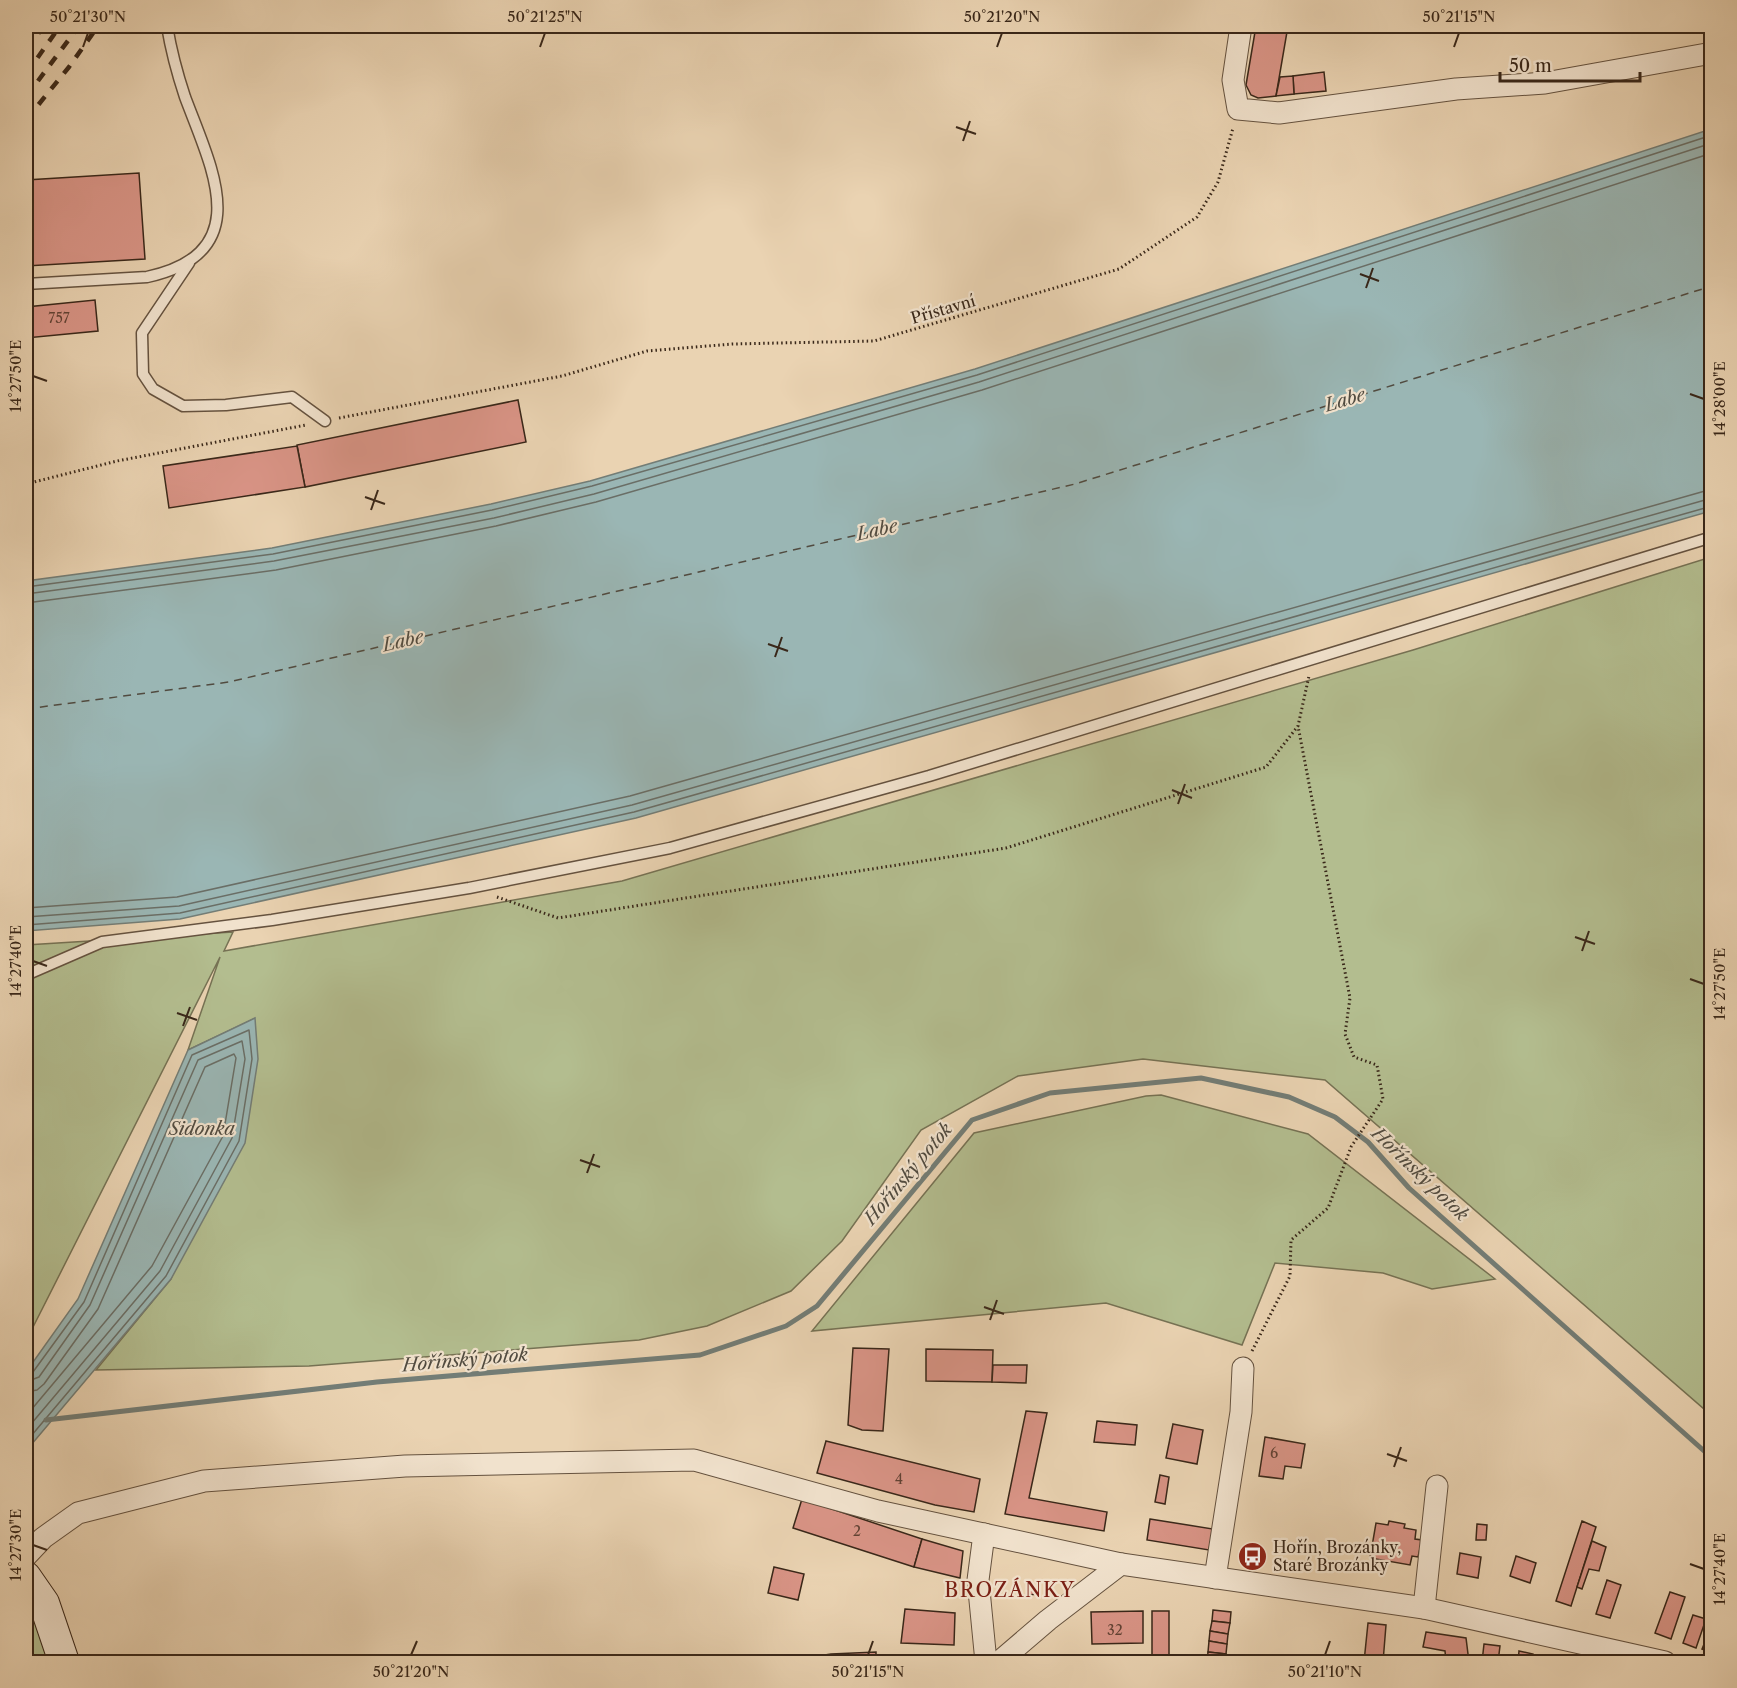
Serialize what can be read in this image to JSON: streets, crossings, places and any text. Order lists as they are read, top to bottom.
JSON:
{
  "streets": {
    "path": ["Přístavní"]
  },
  "districts": ["BROZÁNKY"],
  "water": ["Labe", "Sidonka", "Hořínský potok"],
  "places": {
    "bus stop": ["Hořín, Brozánky, Staré Brozánky"]
  },
  "house_numbers": [
    "757",
    "6",
    "4",
    "2",
    "32"
  ],
  "scale_bar": "50 m",
  "coordinates": [
    "50°21'30\"N",
    "50°21'25\"N",
    "50°21'20\"N",
    "50°21'15\"N",
    "14°27'50\"E",
    "14°28'00\"E",
    "14°27'40\"E",
    "14°27'30\"E",
    "50°21'10\"N"
  ]
}
